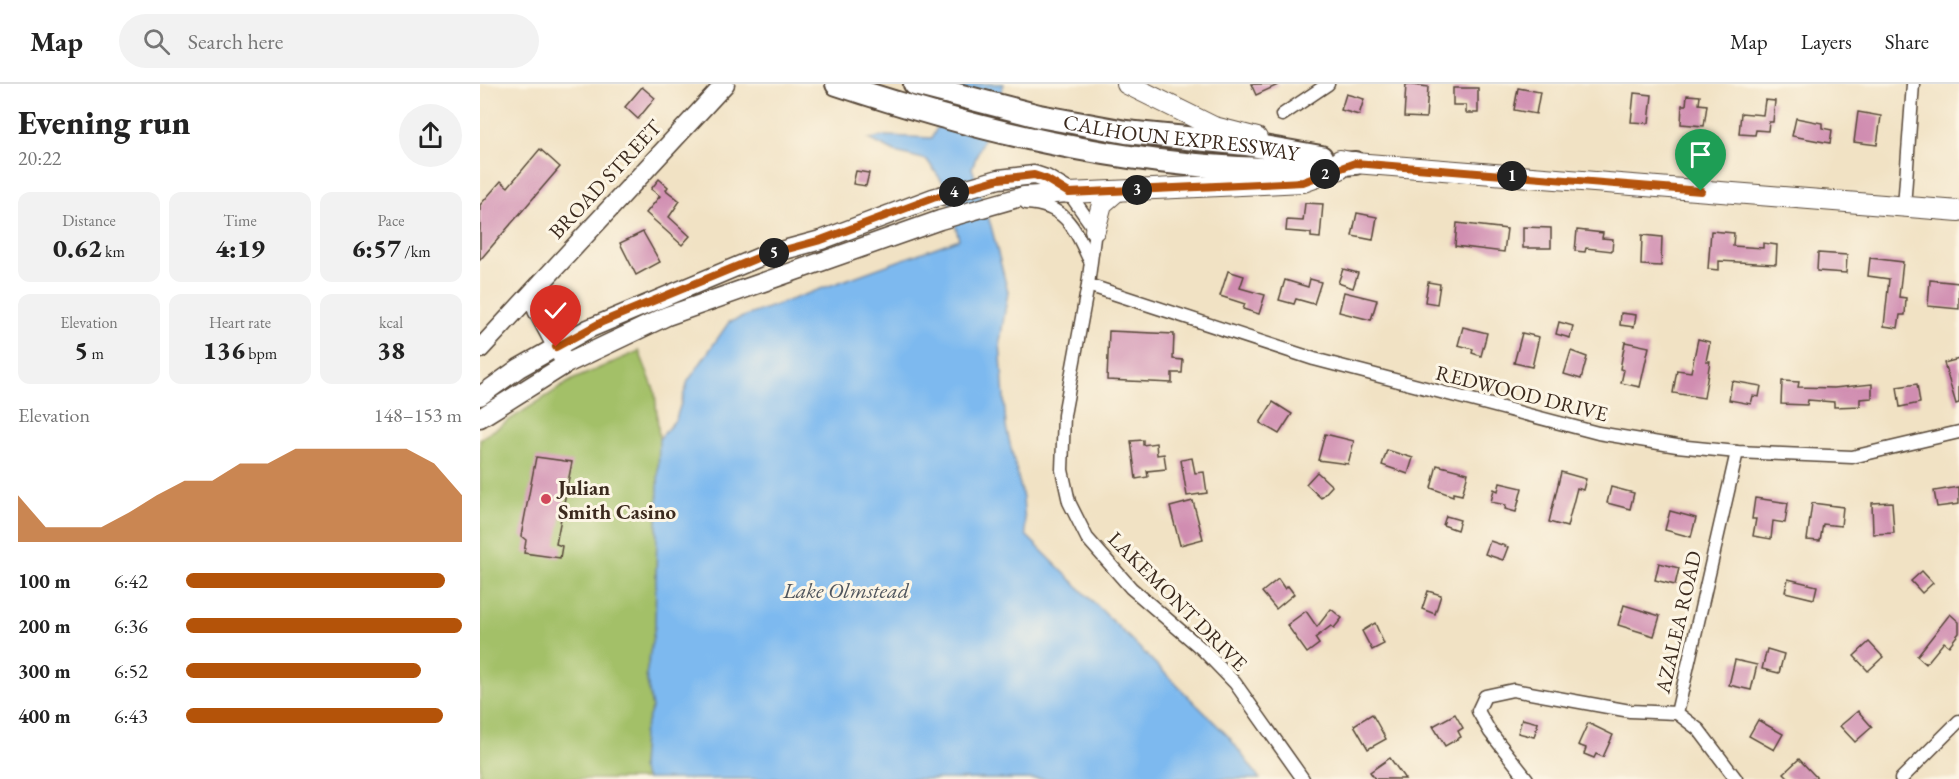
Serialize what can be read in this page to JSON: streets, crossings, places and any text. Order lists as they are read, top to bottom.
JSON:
{
  "streets": {
    "highway": ["CALHOUN EXPRESSWAY"],
    "main road": ["BROAD STREET"],
    "street": ["REDWOOD DRIVE", "LAKEMONT DRIVE", "AZALEA ROAD"]
  },
  "crossings": [
    ["REDWOOD DRIVE", "LAKEMONT DRIVE"],
    ["REDWOOD DRIVE", "AZALEA ROAD"]
  ],
  "water": ["Lake Olmstead"],
  "places": ["Julian Smith Casino"],
  "page": {
    "header": "Map",
    "search": "Search here",
    "nav": ["Map", "Layers", "Share"],
    "heading": ["Evening run", "20:22"],
    "pins": [
      "2",
      "1",
      "3",
      "4",
      "5"
    ],
    "stats": [
      ["Distance", "0.62 km"],
      ["Time", "4:19"],
      ["Pace", "6:57 /km"],
      ["Elevation", "5 m"],
      ["Heart rate", "136 bpm"],
      ["kcal", "38"]
    ],
    "chart": ["Elevation", "148–153 m"],
    "list": [
      {
        "name": "100 m",
        "note": "6:42"
      },
      {
        "name": "200 m",
        "note": "6:36"
      },
      {
        "name": "300 m",
        "note": "6:52"
      },
      {
        "name": "400 m",
        "note": "6:43"
      }
    ]
  }
}
